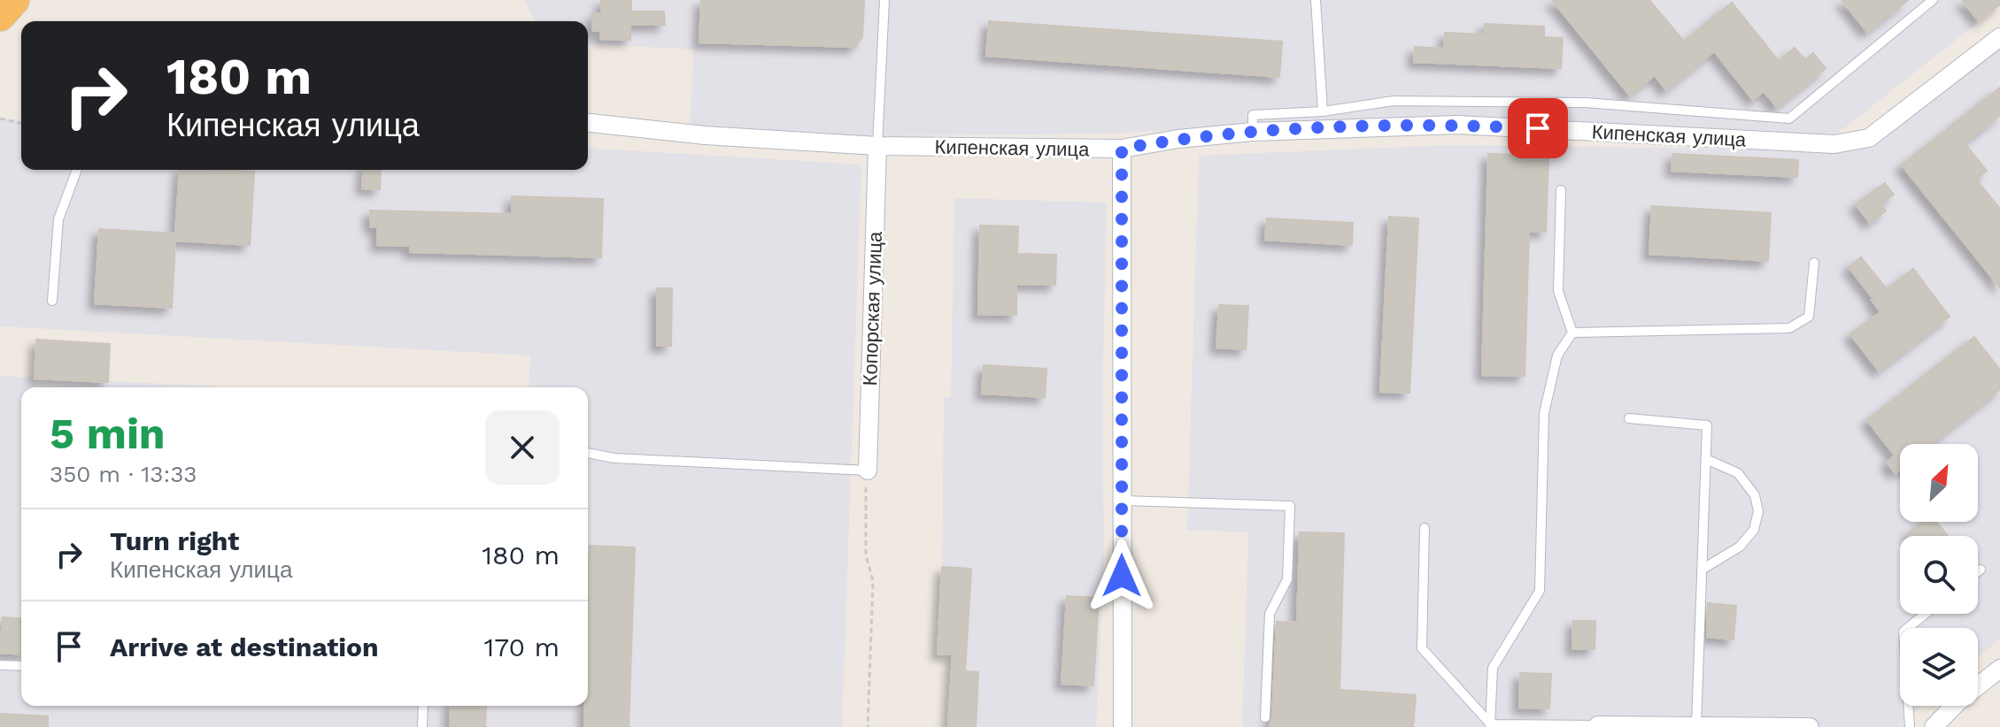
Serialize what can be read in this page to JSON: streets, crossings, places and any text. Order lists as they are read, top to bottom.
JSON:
{
  "streets": {
    "street": ["Кипенская улица", "Копорская улица"]
  },
  "crossings": [
    ["Кипенская улица", "Копорская улица"]
  ],
  "north": "top right",
  "page": {
    "turn": ["180 m", "Кипенская улица"],
    "heading": ["5 min", "350 m · 13:33"],
    "list": [
      {
        "name": "Turn right",
        "note": "Кипенская улица",
        "value": "180 m"
      },
      {
        "name": "Arrive at destination",
        "value": "170 m"
      }
    ]
  }
}
